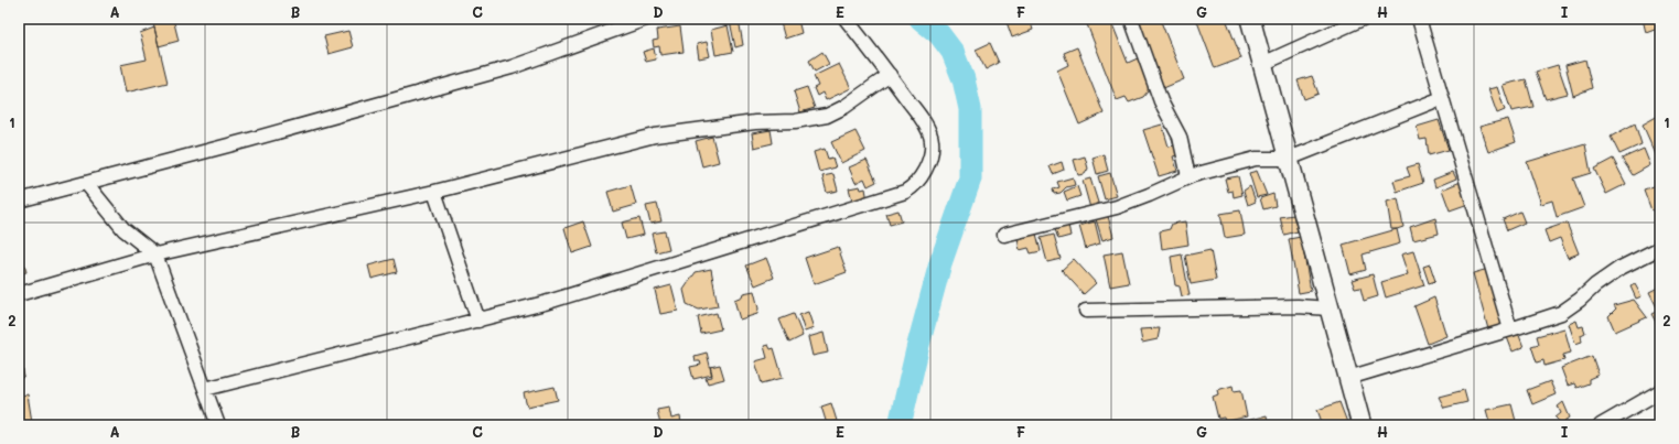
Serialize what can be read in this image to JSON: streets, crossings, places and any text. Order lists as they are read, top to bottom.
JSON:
{
  "grid": {
    "columns": [
      "A",
      "B",
      "C",
      "D",
      "E",
      "F",
      "G",
      "H",
      "I"
    ],
    "rows": ["1", "2"]
  }
}
